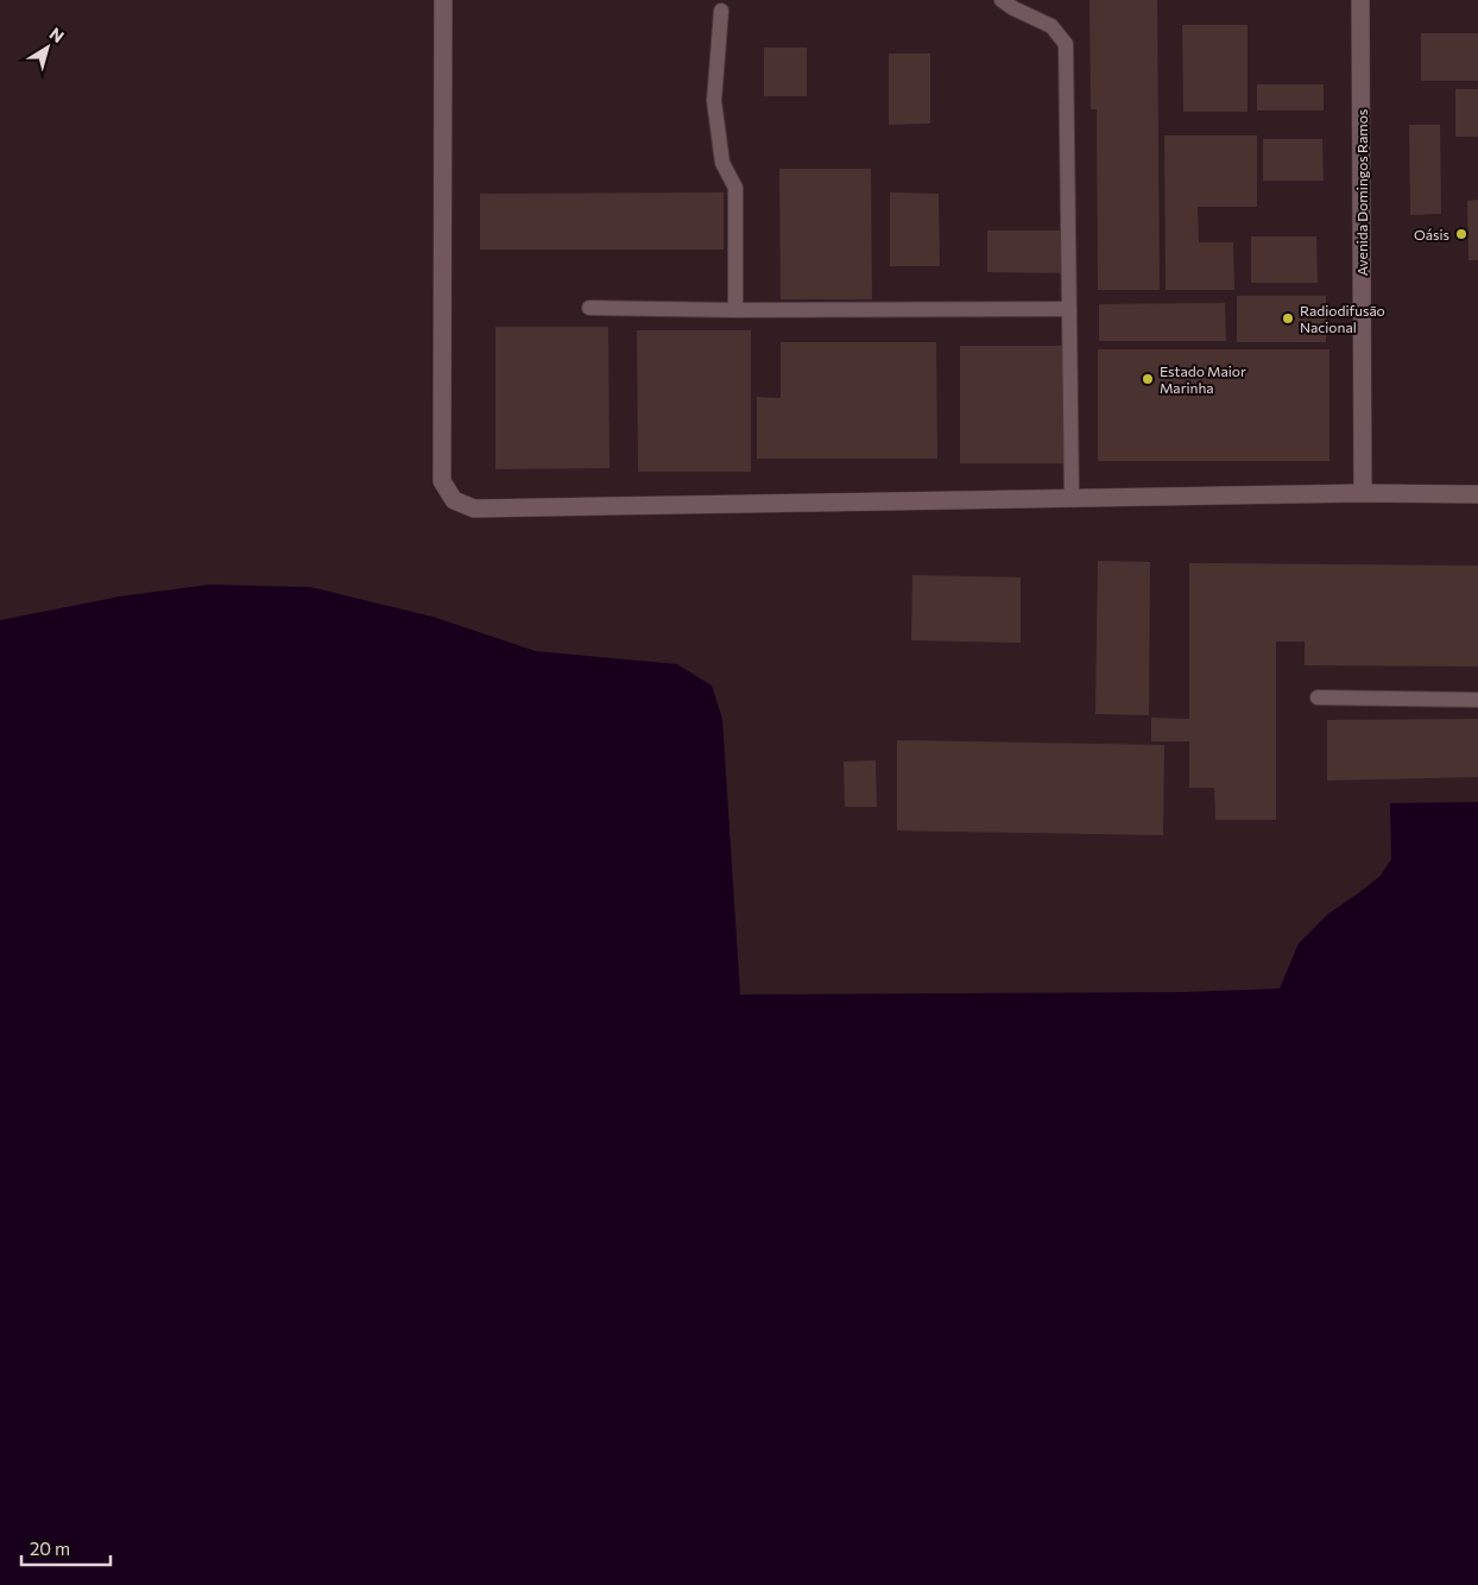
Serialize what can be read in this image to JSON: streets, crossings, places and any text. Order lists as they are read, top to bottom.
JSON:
{
  "streets": {
    "street": ["Avenida Domingos Ramos"]
  },
  "places": ["Oásis", "Radiodifusão Nacional", "Estado Maior Marinha"],
  "scale_bar": "20 m",
  "north": "top right"
}
